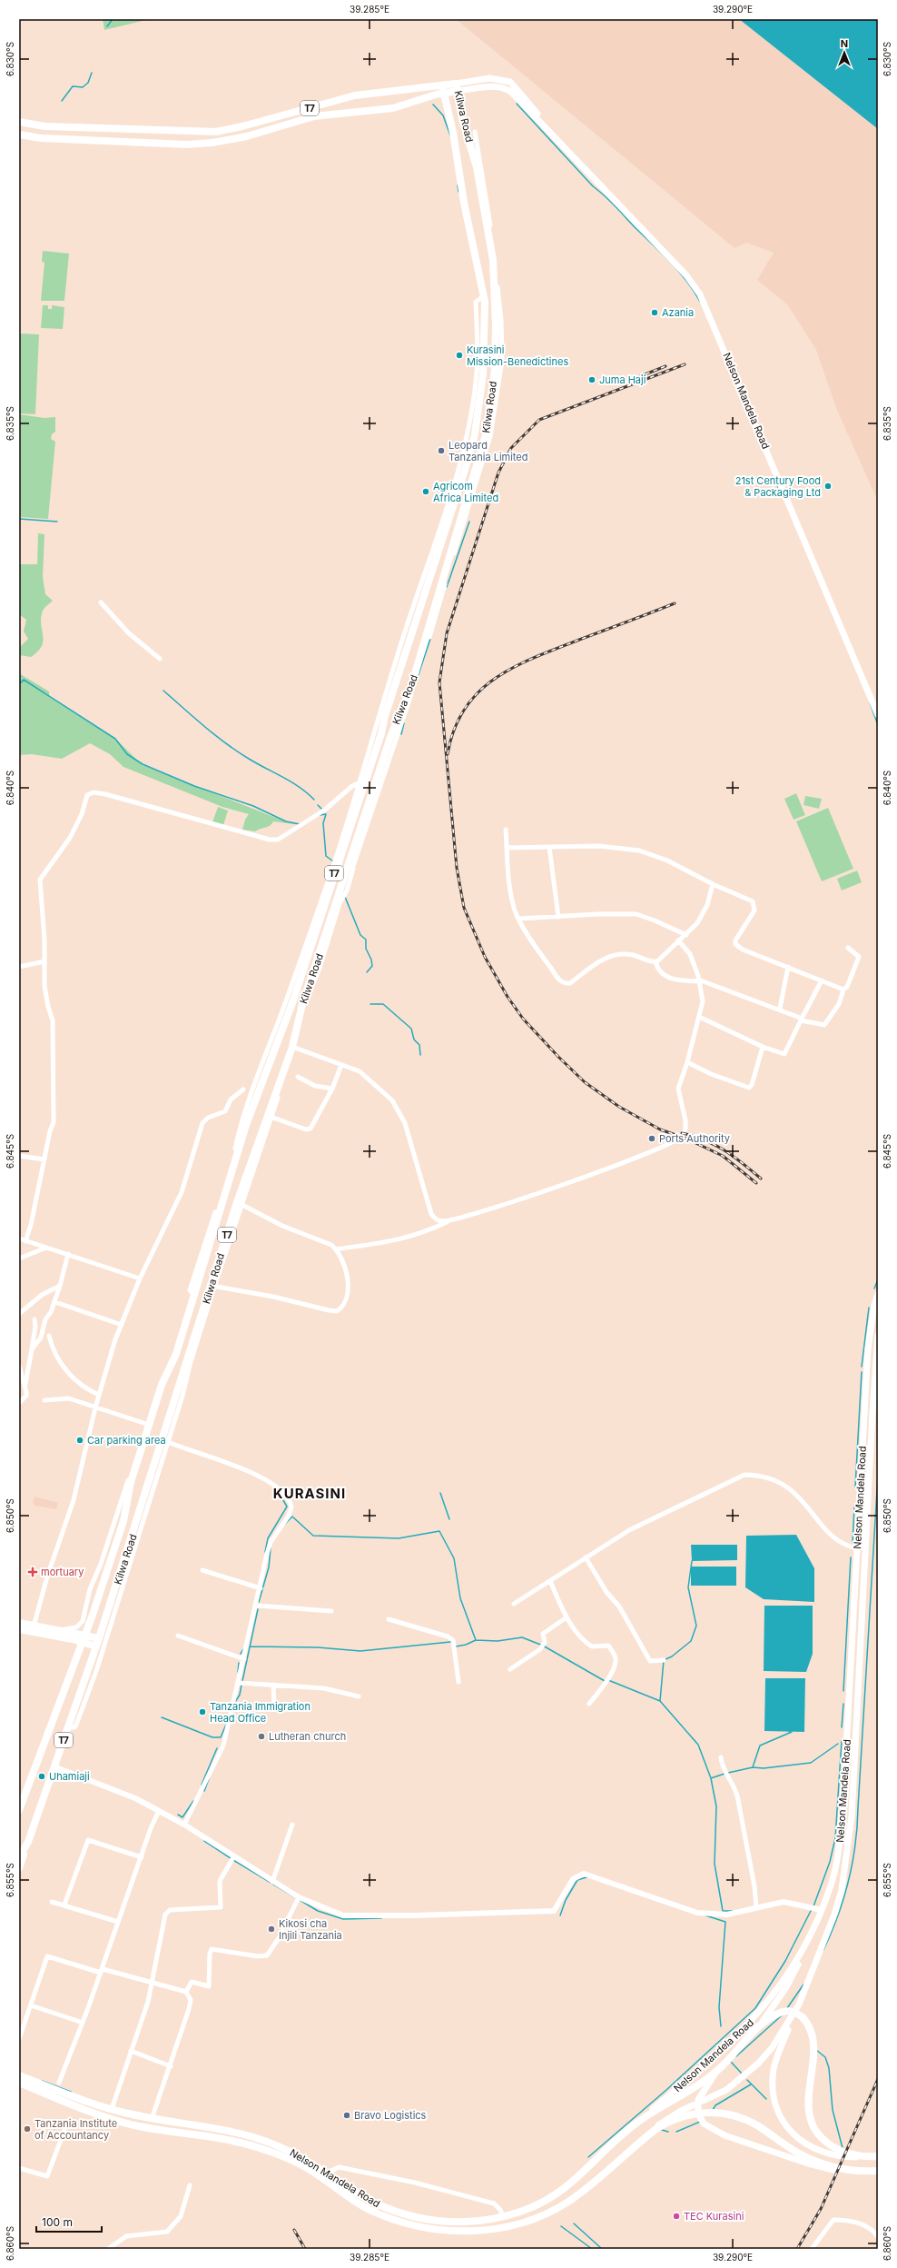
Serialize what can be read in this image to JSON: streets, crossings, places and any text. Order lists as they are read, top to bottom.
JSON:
{
  "streets": {
    "main road": ["T7", "Kilwa Road", "Nelson Mandela Road"]
  },
  "crossings": [
    ["T7", "Kilwa Road"],
    ["T7", "Nelson Mandela Road"],
    ["Kilwa Road", "Nelson Mandela Road"]
  ],
  "districts": ["KURASINI"],
  "places": {
    "other": [
      "Azania",
      "Kurasini Mission-Benedictines",
      "Juma Haji",
      "Leopard Tanzania Limited",
      "21st Century Food & Packaging Ltd",
      "Agricom Africa Limited",
      "Ports Authority",
      "Car parking area",
      "Tanzania Immigration Head Office",
      "Lutheran church",
      "Uhamiaji",
      "Kikosi cha Injili Tanzania",
      "Bravo Logistics",
      "Tanzania Institute of Accountancy",
      "TEC Kurasini"
    ],
    "health": ["mortuary"]
  },
  "scale_bar": "100 m",
  "north": "top",
  "coordinates": [
    "39.285°E",
    "39.290°E",
    "6.830°S",
    "6.835°S",
    "6.840°S",
    "6.845°S",
    "6.850°S",
    "6.855°S",
    "6.860°S"
  ]
}
